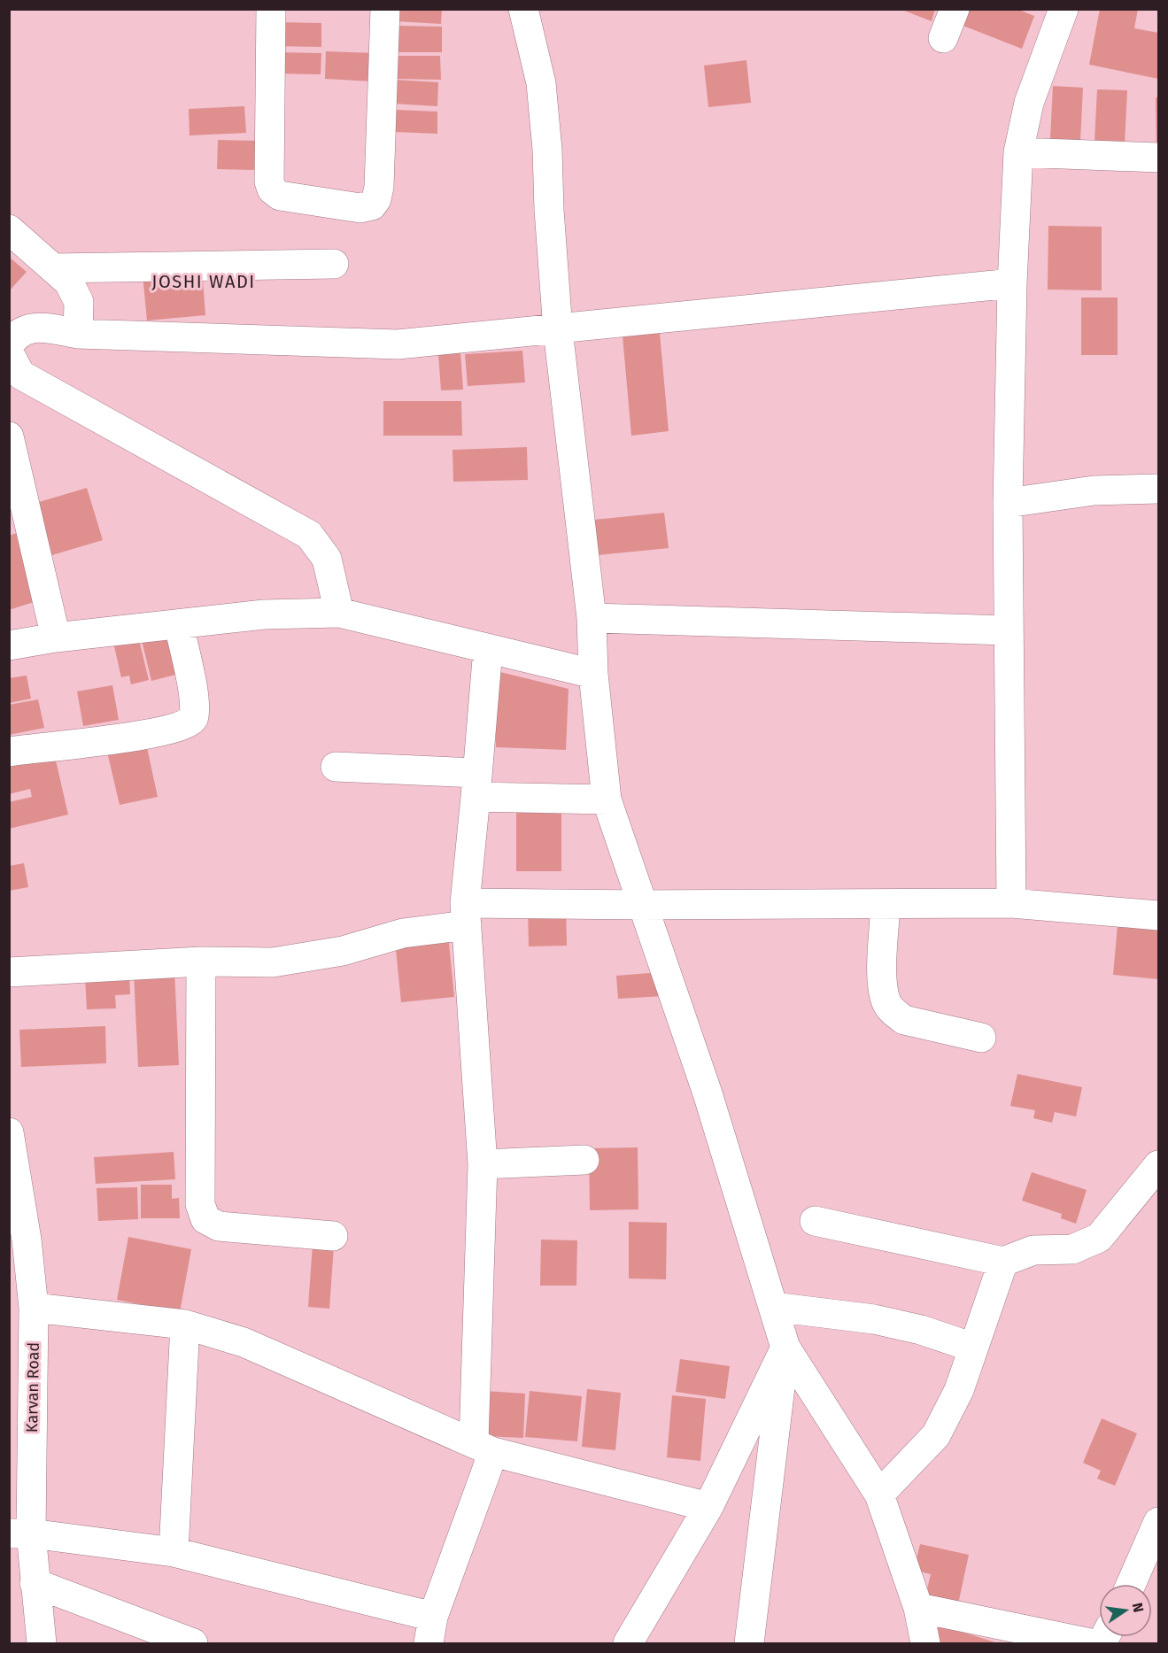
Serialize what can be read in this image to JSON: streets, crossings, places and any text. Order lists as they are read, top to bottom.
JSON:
{
  "streets": {
    "street": ["Karvan Road"]
  },
  "districts": ["JOSHI WADI"],
  "north": "right"
}
